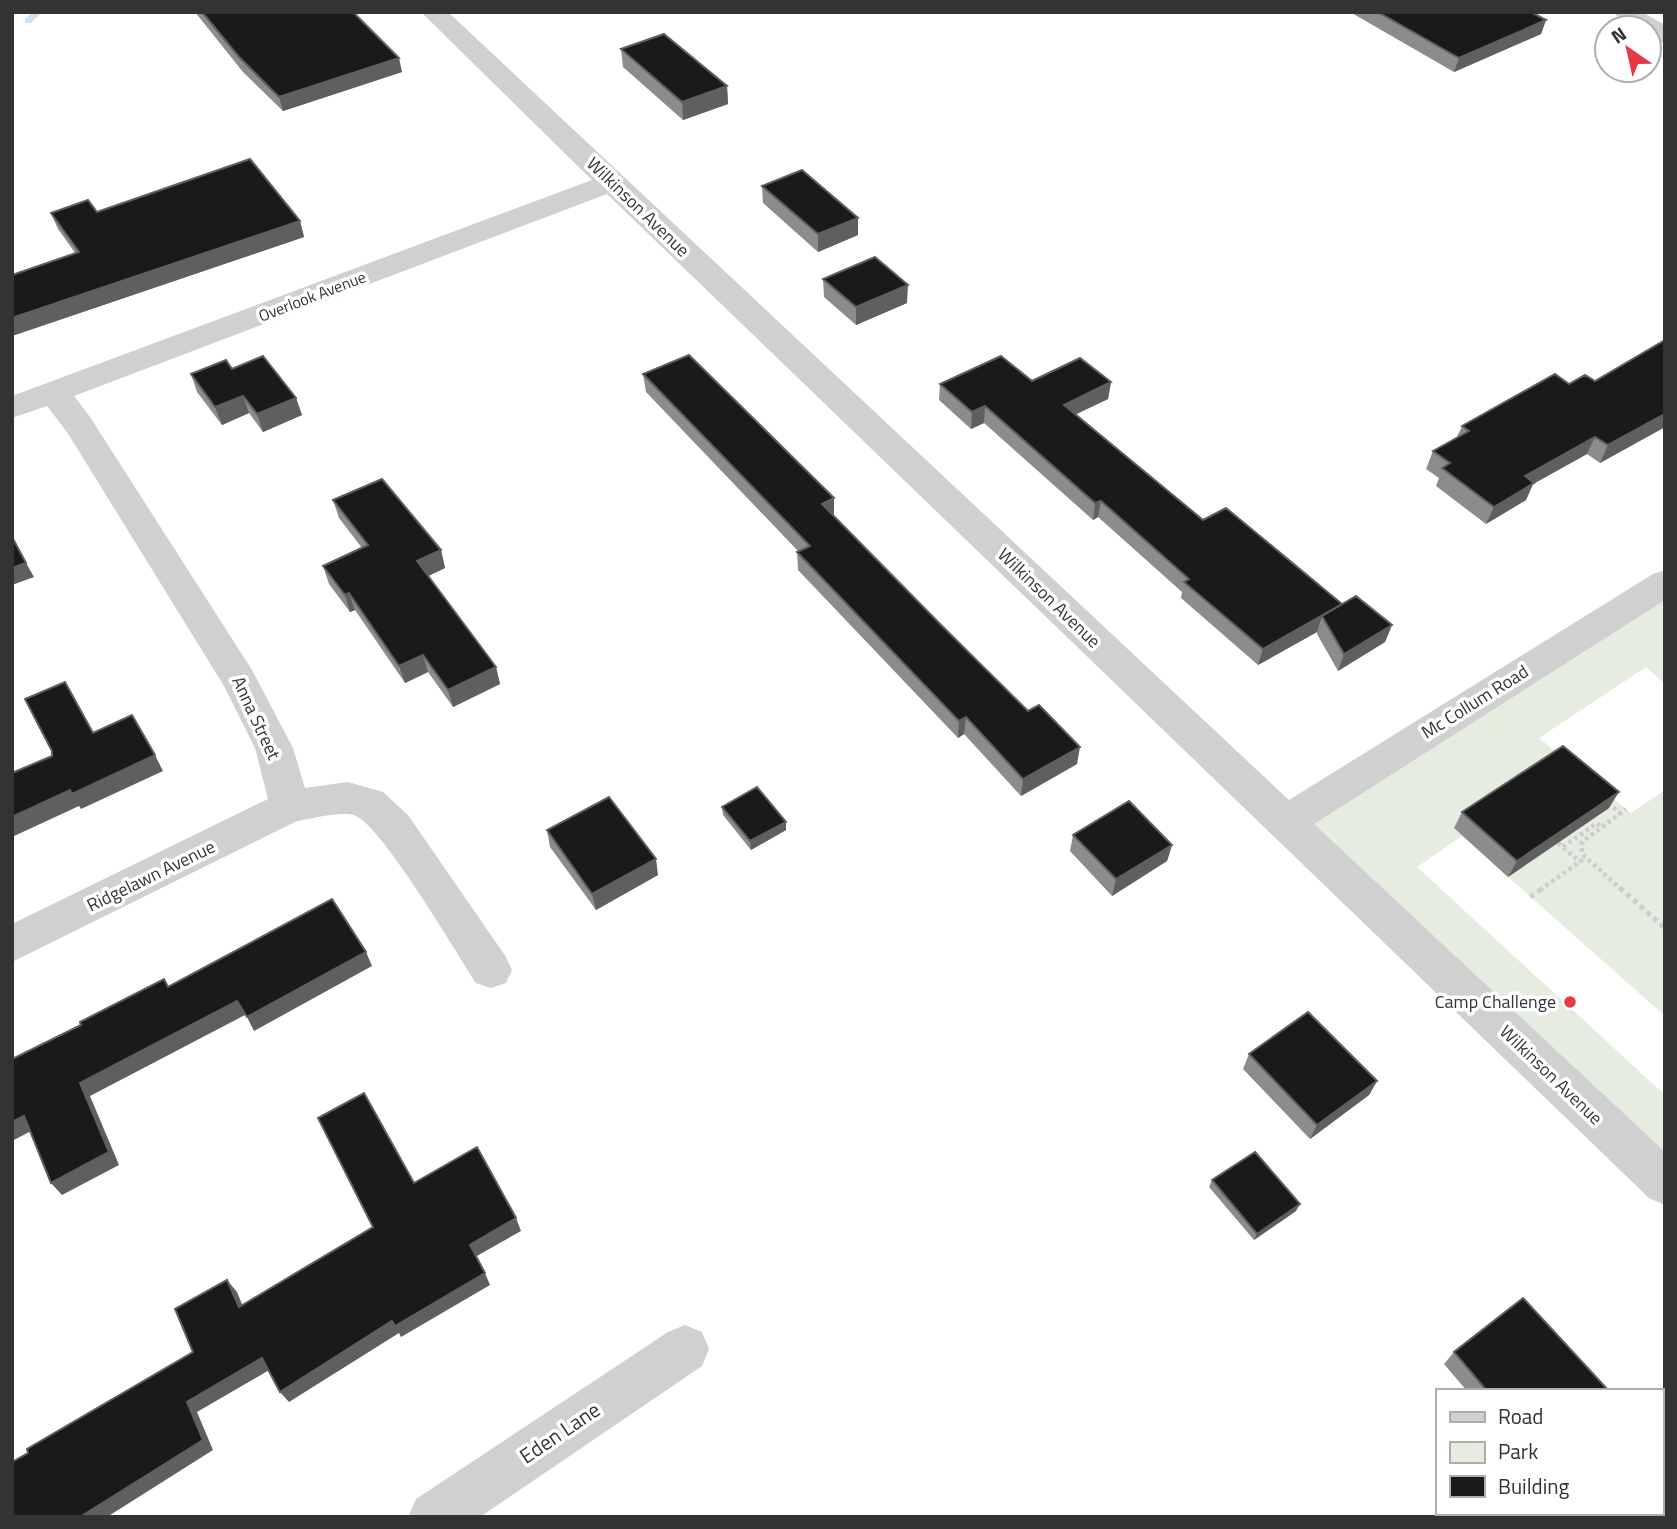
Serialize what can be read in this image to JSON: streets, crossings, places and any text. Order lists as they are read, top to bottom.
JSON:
{
  "streets": {
    "street": [
      "Wilkinson Avenue",
      "Overlook Avenue",
      "Mc Collum Road",
      "Anna Street",
      "Ridgelawn Avenue",
      "Eden Lane"
    ]
  },
  "crossings": [
    ["Wilkinson Avenue", "Overlook Avenue"],
    ["Wilkinson Avenue", "Mc Collum Road"],
    ["Overlook Avenue", "Anna Street"],
    ["Anna Street", "Ridgelawn Avenue"]
  ],
  "places": ["Camp Challenge"],
  "legend": ["Road", "Park", "Building"],
  "north": "top left"
}
